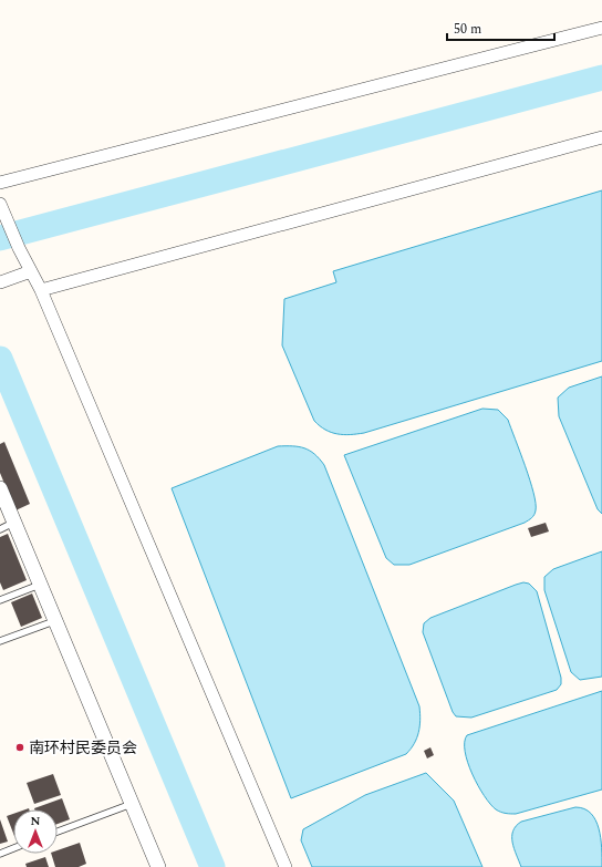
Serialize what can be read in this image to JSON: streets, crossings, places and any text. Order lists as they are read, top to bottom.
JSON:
{
  "places": ["南环村民委员会"],
  "scale_bar": "50 m",
  "north": "top"
}
